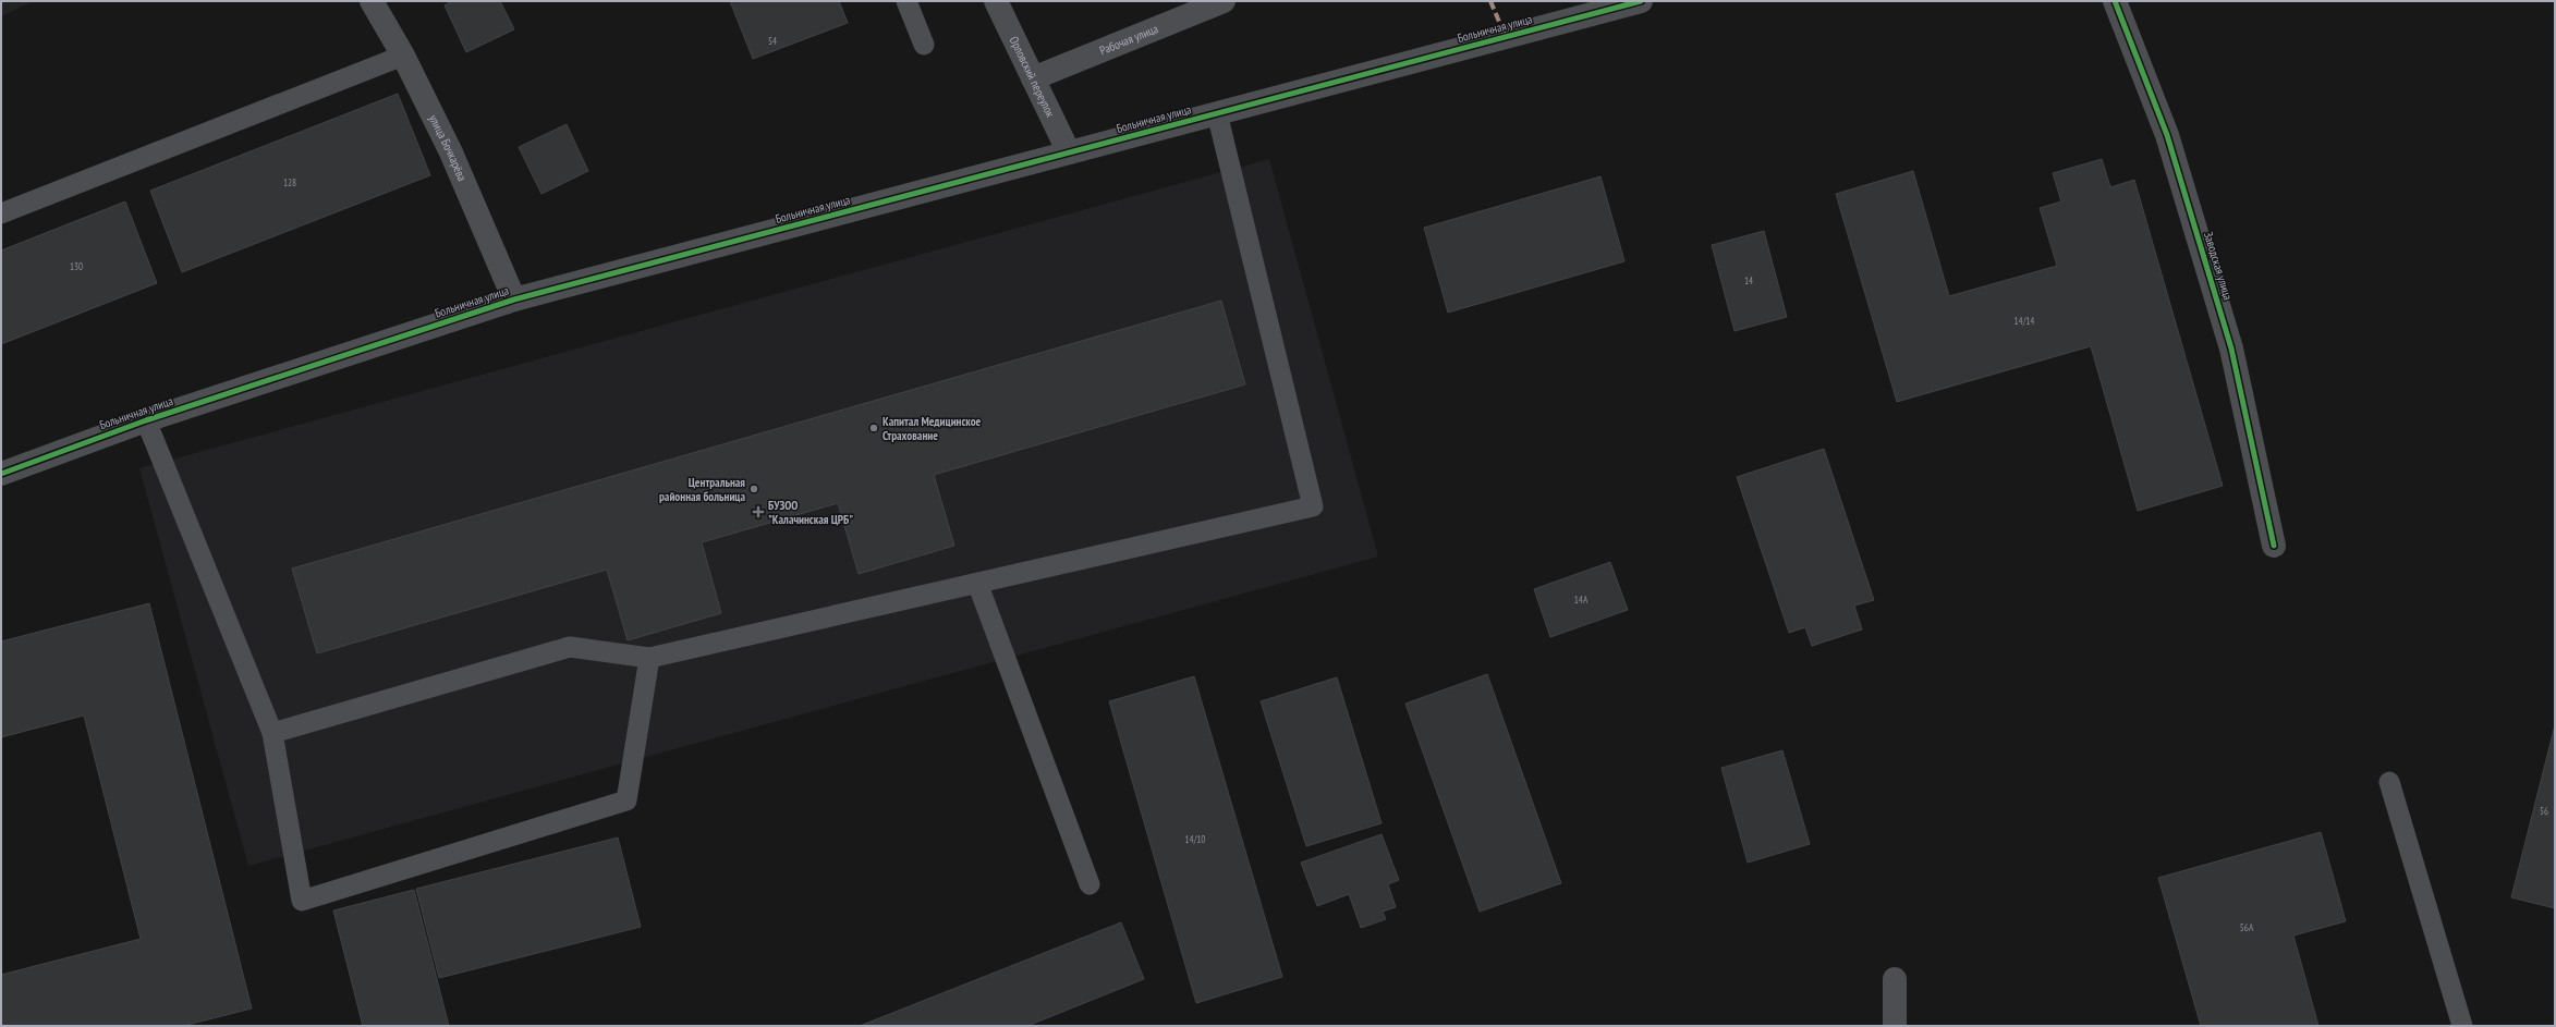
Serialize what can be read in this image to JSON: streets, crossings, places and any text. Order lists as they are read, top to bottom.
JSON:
{
  "streets": {
    "street": [
      "Больничная улица",
      "Рабочая улица",
      "Орловский переулок",
      "улица Бочкарёва",
      "Заводская улица"
    ]
  },
  "crossings": [
    ["Больничная улица", "Орловский переулок"],
    ["Больничная улица", "улица Бочкарёва"],
    ["Рабочая улица", "Орловский переулок"]
  ],
  "places": {
    "other": ["Капитал Медицинское Страхование", "Центральная районная больница"],
    "health": ["БУЗОО \"Калачинская ЦРБ\""]
  },
  "house_numbers": [
    "54",
    "128",
    "130",
    "14",
    "14/14",
    "14А",
    "56",
    "14/10",
    "56А"
  ]
}
